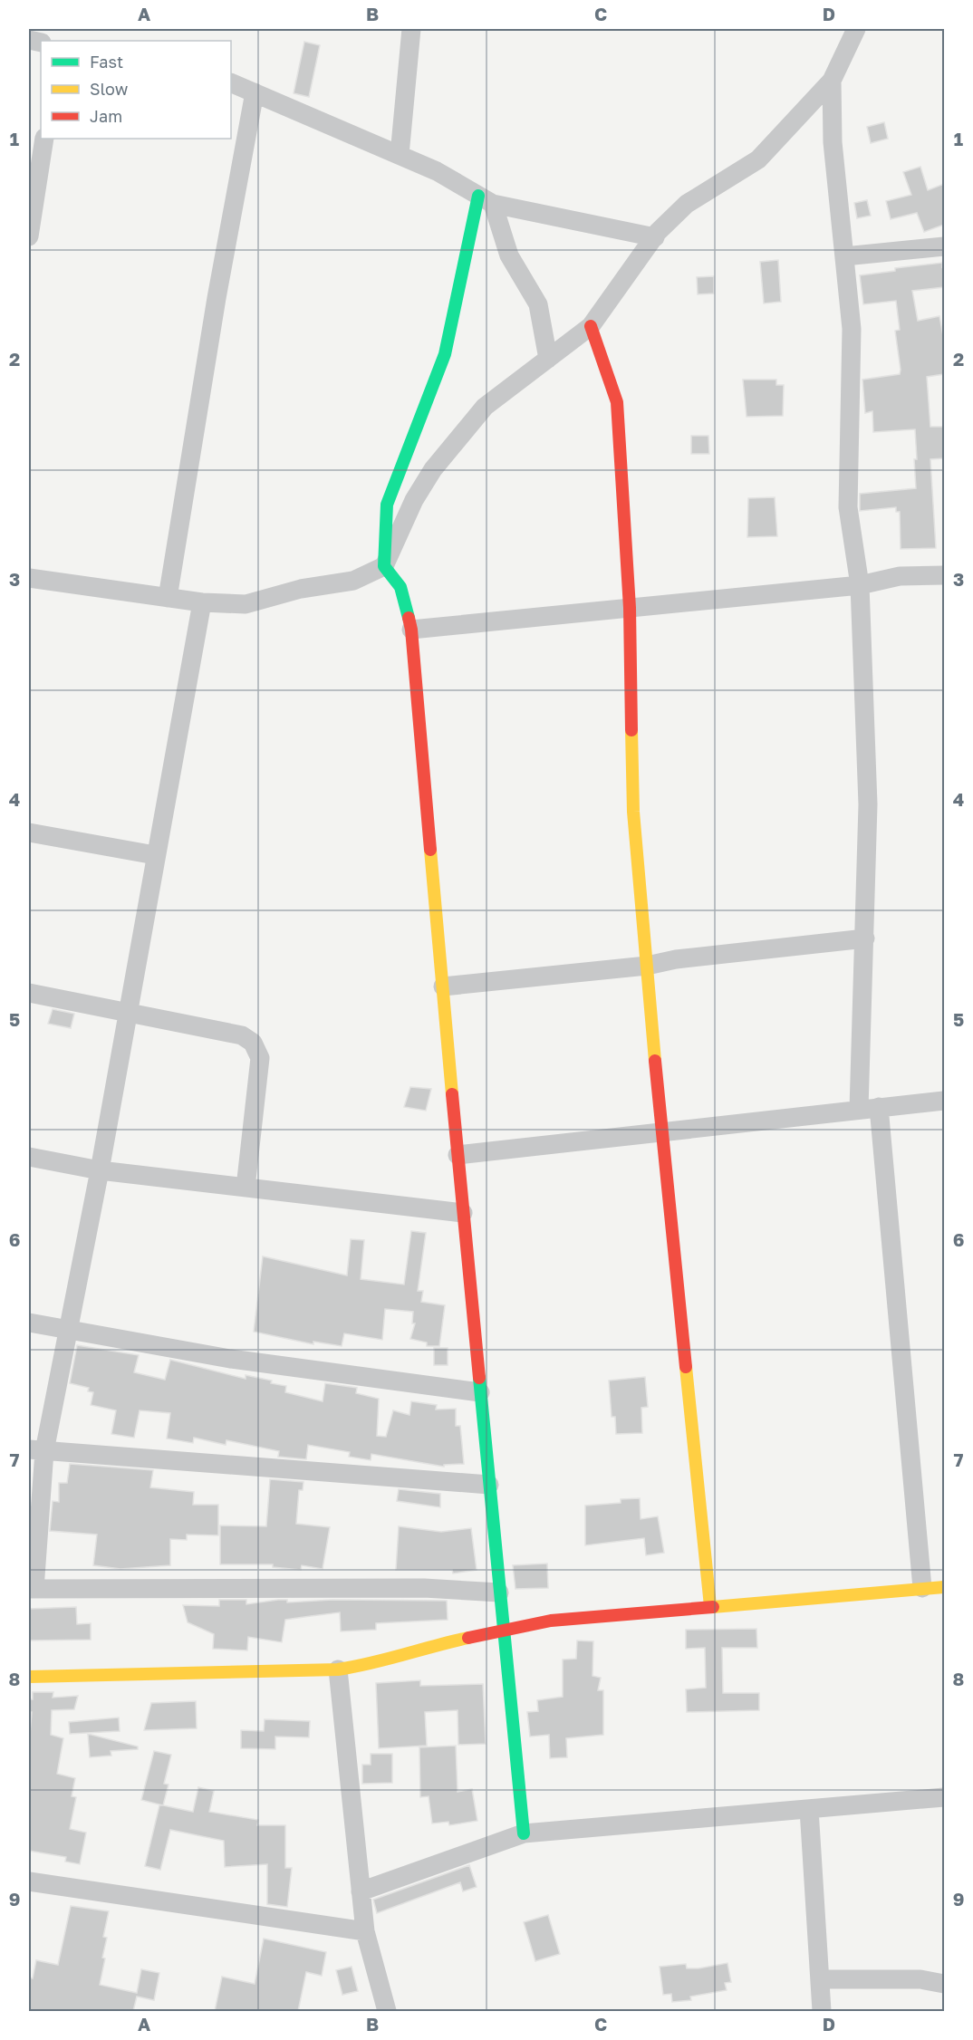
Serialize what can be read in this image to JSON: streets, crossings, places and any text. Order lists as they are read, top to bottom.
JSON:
{
  "legend": ["Fast", "Slow", "Jam"],
  "grid": {
    "columns": [
      "A",
      "B",
      "C",
      "D"
    ],
    "rows": [
      "1",
      "2",
      "3",
      "4",
      "5",
      "6",
      "7",
      "8",
      "9"
    ]
  }
}
